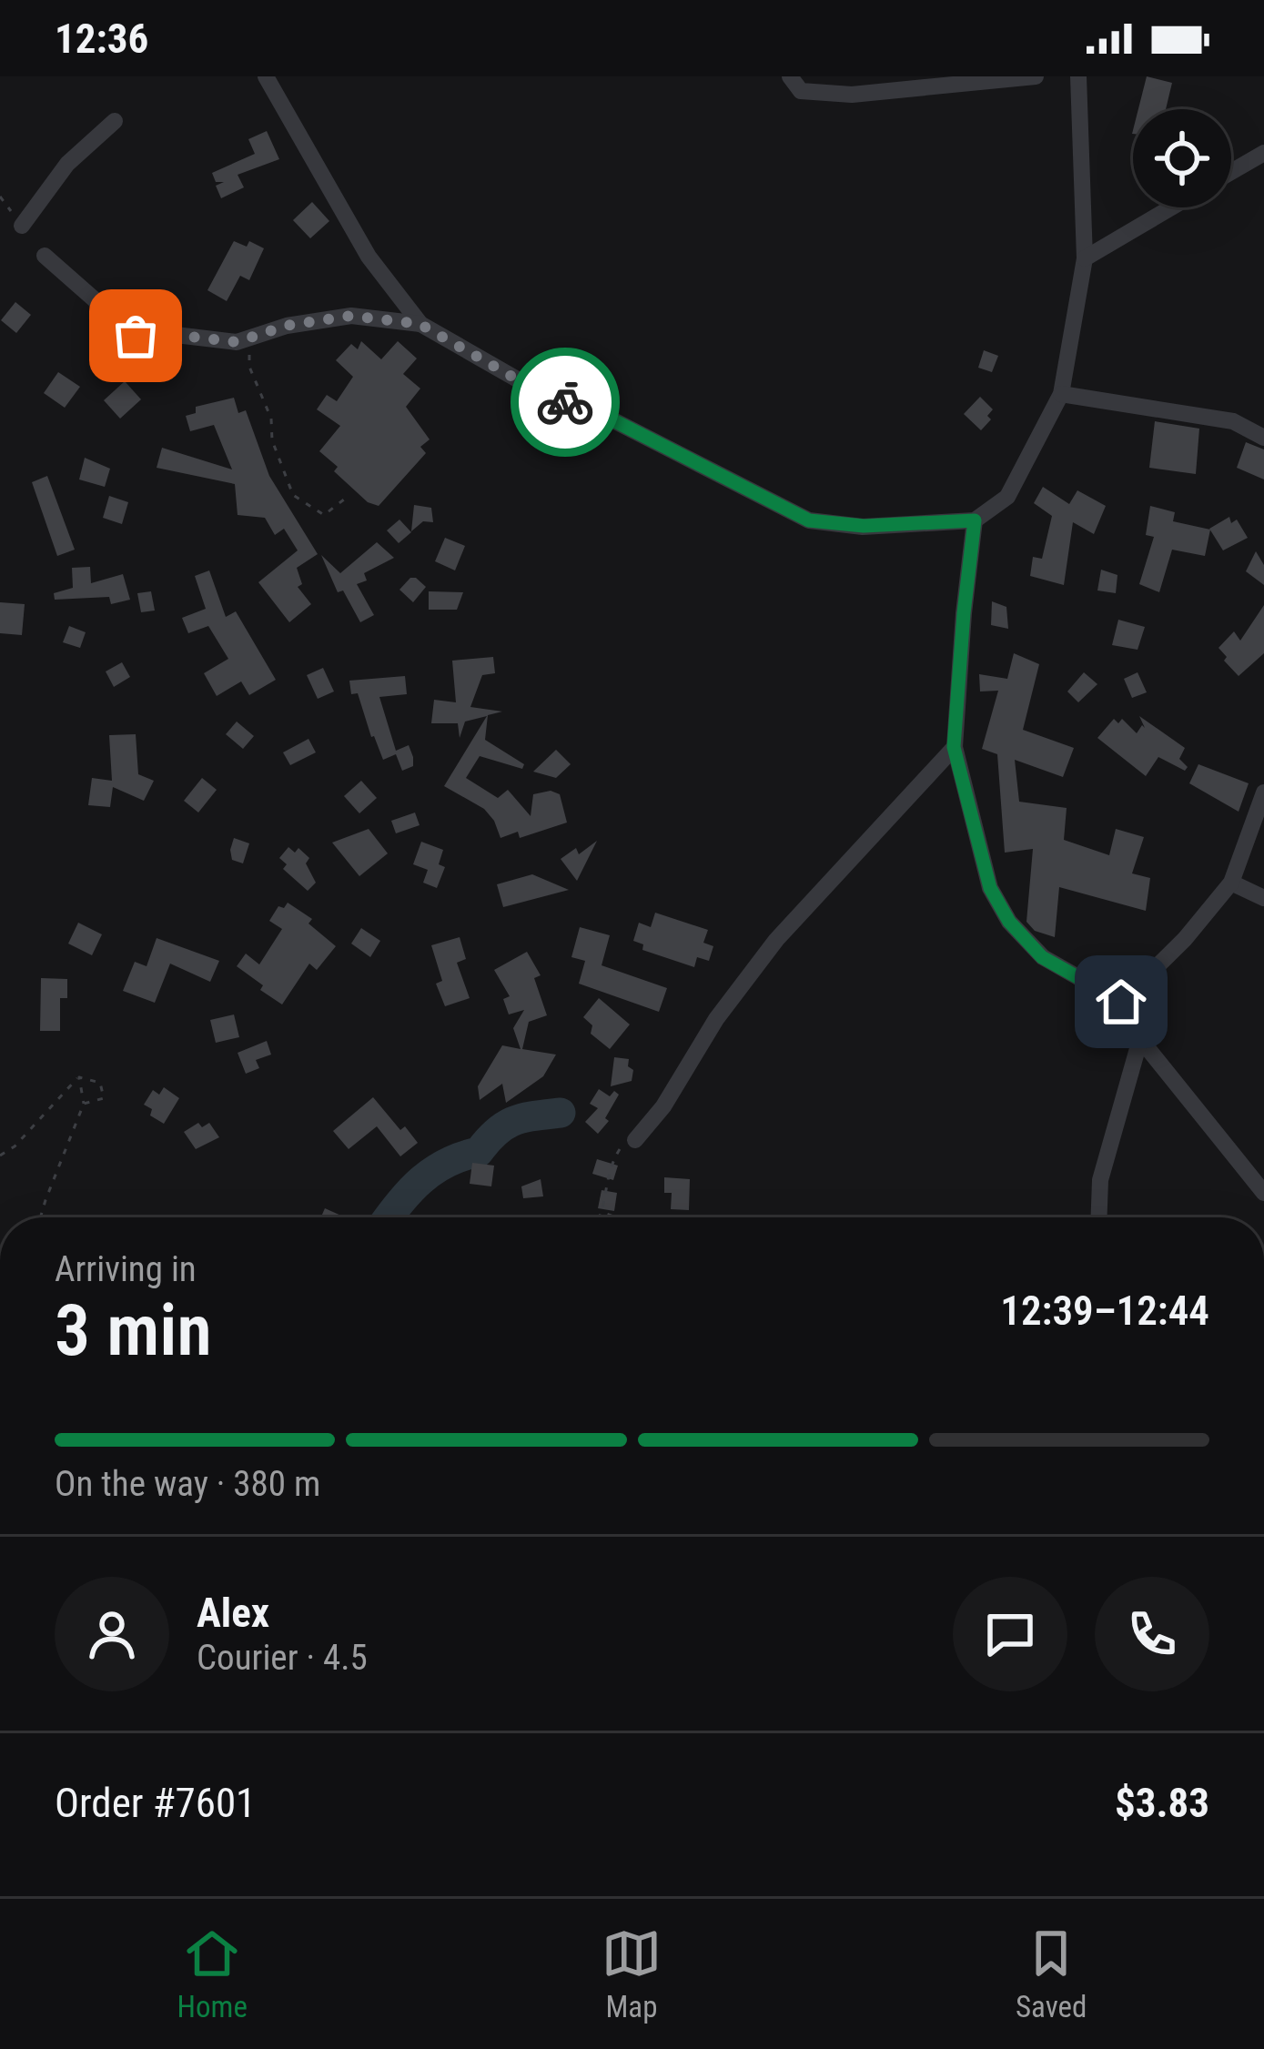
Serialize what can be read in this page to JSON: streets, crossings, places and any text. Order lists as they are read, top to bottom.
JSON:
{
  "page": {
    "status": "12:36",
    "heading": ["3 min", "Arriving in", "12:39–12:44"],
    "panel": [
      "Alex",
      "Courier · 4.5",
      "Order #7601",
      "$3.83"
    ],
    "bar": "On the way · 380 m",
    "tabs": ["Home", "Map", "Saved"]
  }
}
